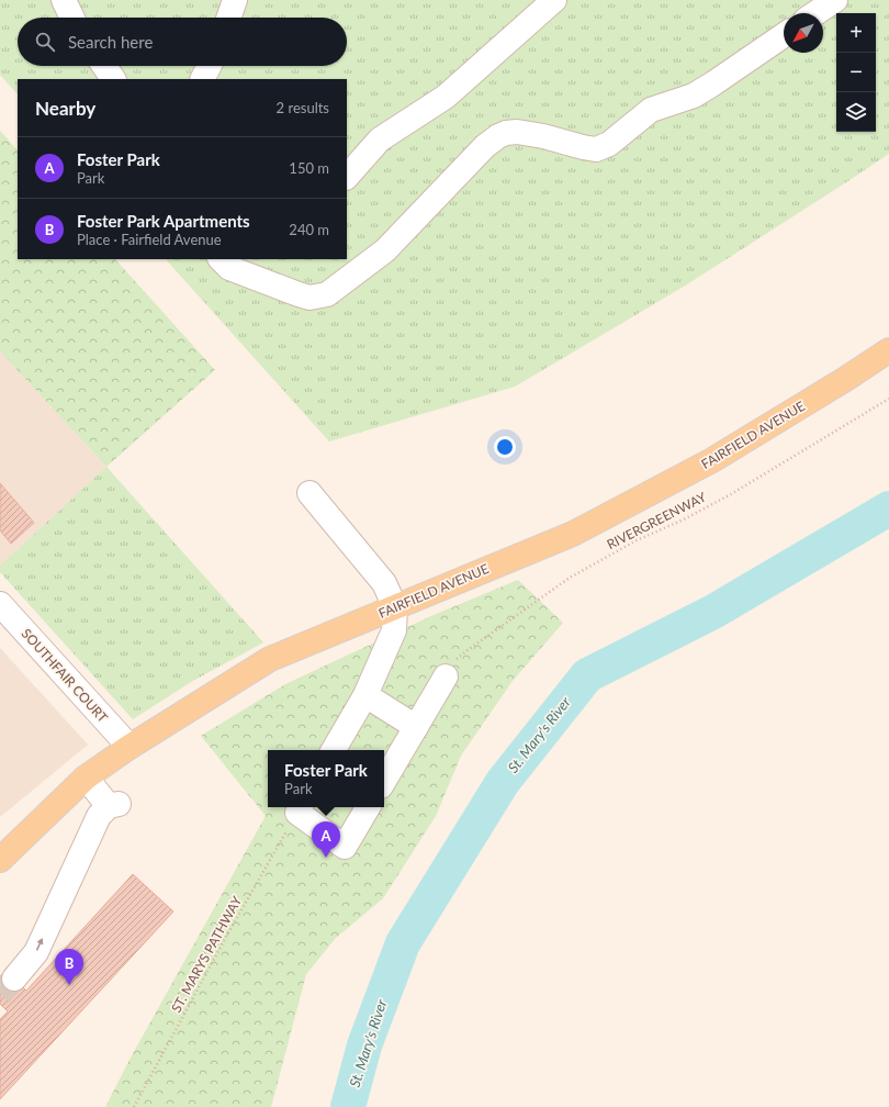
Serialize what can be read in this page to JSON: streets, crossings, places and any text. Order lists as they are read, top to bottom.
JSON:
{
  "streets": {
    "main road": ["FAIRFIELD AVENUE"],
    "street": ["SOUTHFAIR COURT"],
    "path": ["RIVERGREENWAY", "ST. MARYS PATHWAY"]
  },
  "crossings": [
    ["FAIRFIELD AVENUE", "SOUTHFAIR COURT"]
  ],
  "water": ["St. Mary's River"],
  "north": "bottom left",
  "page": {
    "map_buttons": ["+", "−"],
    "search": "Search here",
    "heading": ["Nearby", "2 results"],
    "list": [
      {
        "mark": "A",
        "name": "Foster Park",
        "note": "Park",
        "value": "150 m"
      },
      {
        "mark": "B",
        "name": "Foster Park Apartments",
        "note": "Place · Fairfield Avenue",
        "value": "240 m"
      }
    ],
    "popup": ["Foster Park", "Park"],
    "pins": ["A", "B"]
  }
}
